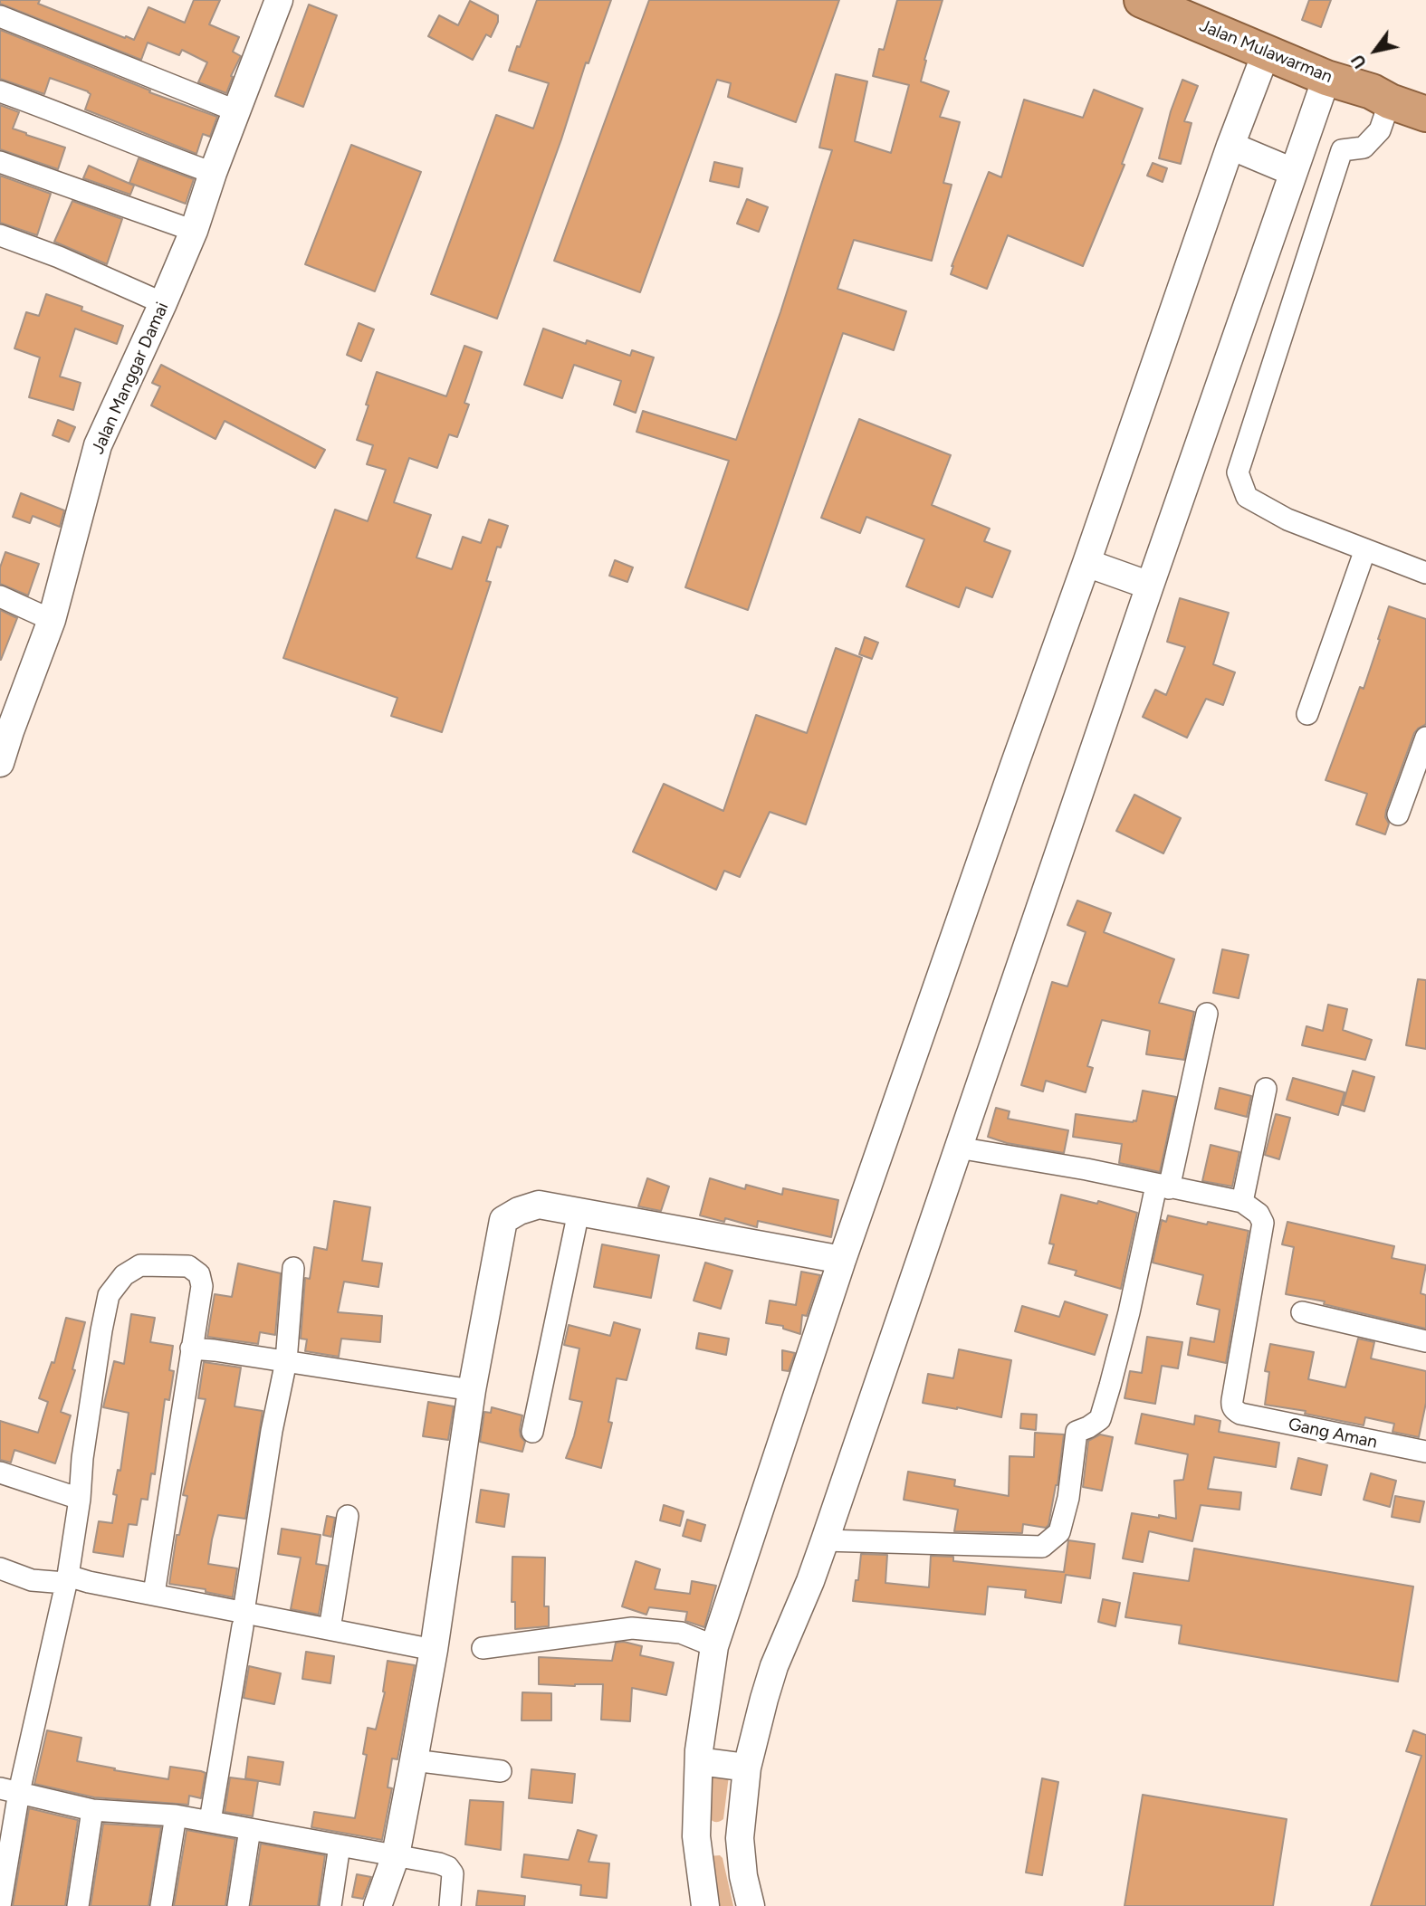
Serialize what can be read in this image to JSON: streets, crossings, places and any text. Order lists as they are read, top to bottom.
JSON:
{
  "streets": {
    "highway": ["Jalan Mulawarman"],
    "street": ["Jalan Manggar Damai", "Gang Aman"]
  },
  "north": "bottom left"
}
